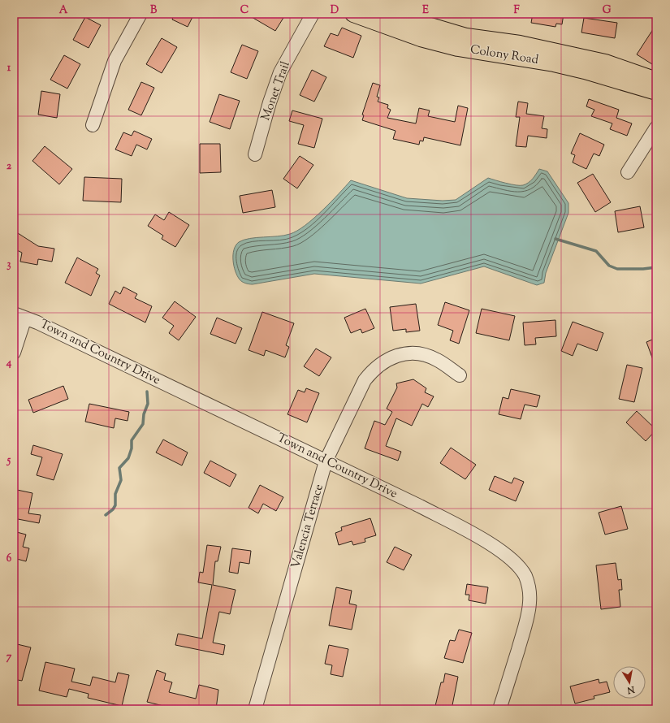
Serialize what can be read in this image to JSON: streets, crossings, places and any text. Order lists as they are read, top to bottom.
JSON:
{
  "streets": {
    "main road": ["Colony Road"],
    "street": ["Monet Trail", "Town and Country Drive", "Valencia Terrace"]
  },
  "crossings": [
    ["Town and Country Drive", "Valencia Terrace"]
  ],
  "north": "bottom",
  "grid": {
    "columns": [
      "A",
      "B",
      "C",
      "D",
      "E",
      "F",
      "G"
    ],
    "rows": [
      "1",
      "2",
      "3",
      "4",
      "5",
      "6",
      "7"
    ]
  }
}
